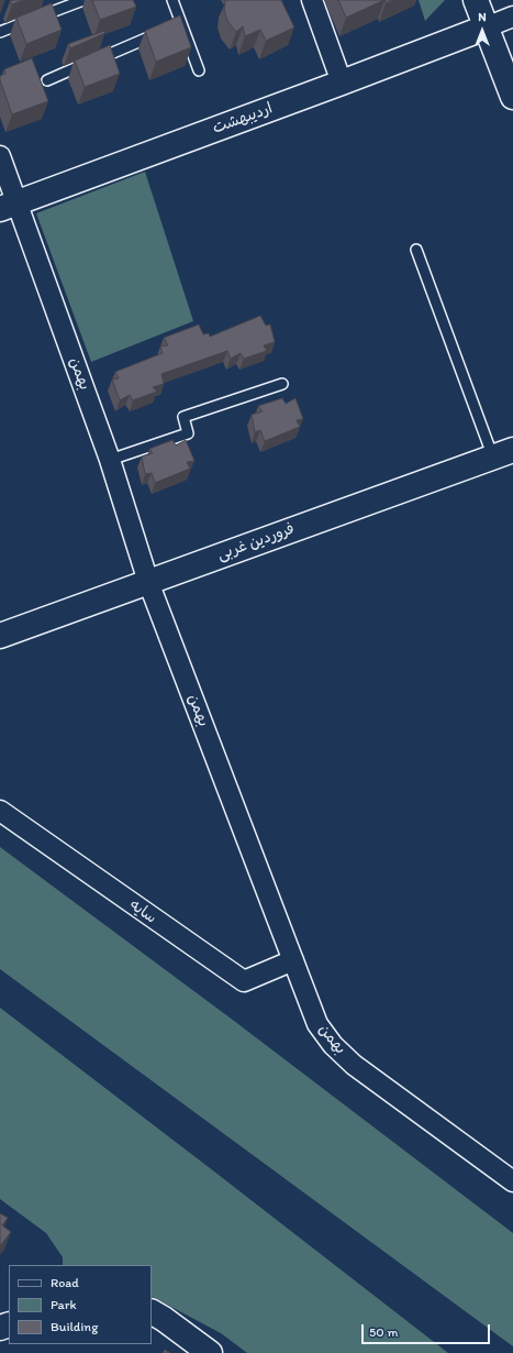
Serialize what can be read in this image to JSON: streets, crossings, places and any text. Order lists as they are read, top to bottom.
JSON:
{
  "streets": {
    "street": [
      "اردیبهشت",
      "بهمن",
      "فروردین غربی",
      "سایه"
    ]
  },
  "crossings": [
    ["اردیبهشت", "بهمن"],
    ["بهمن", "فروردین غربی"],
    ["بهمن", "سایه"]
  ],
  "legend": ["Road", "Park", "Building"],
  "scale_bar": "50 m",
  "north": "top"
}
